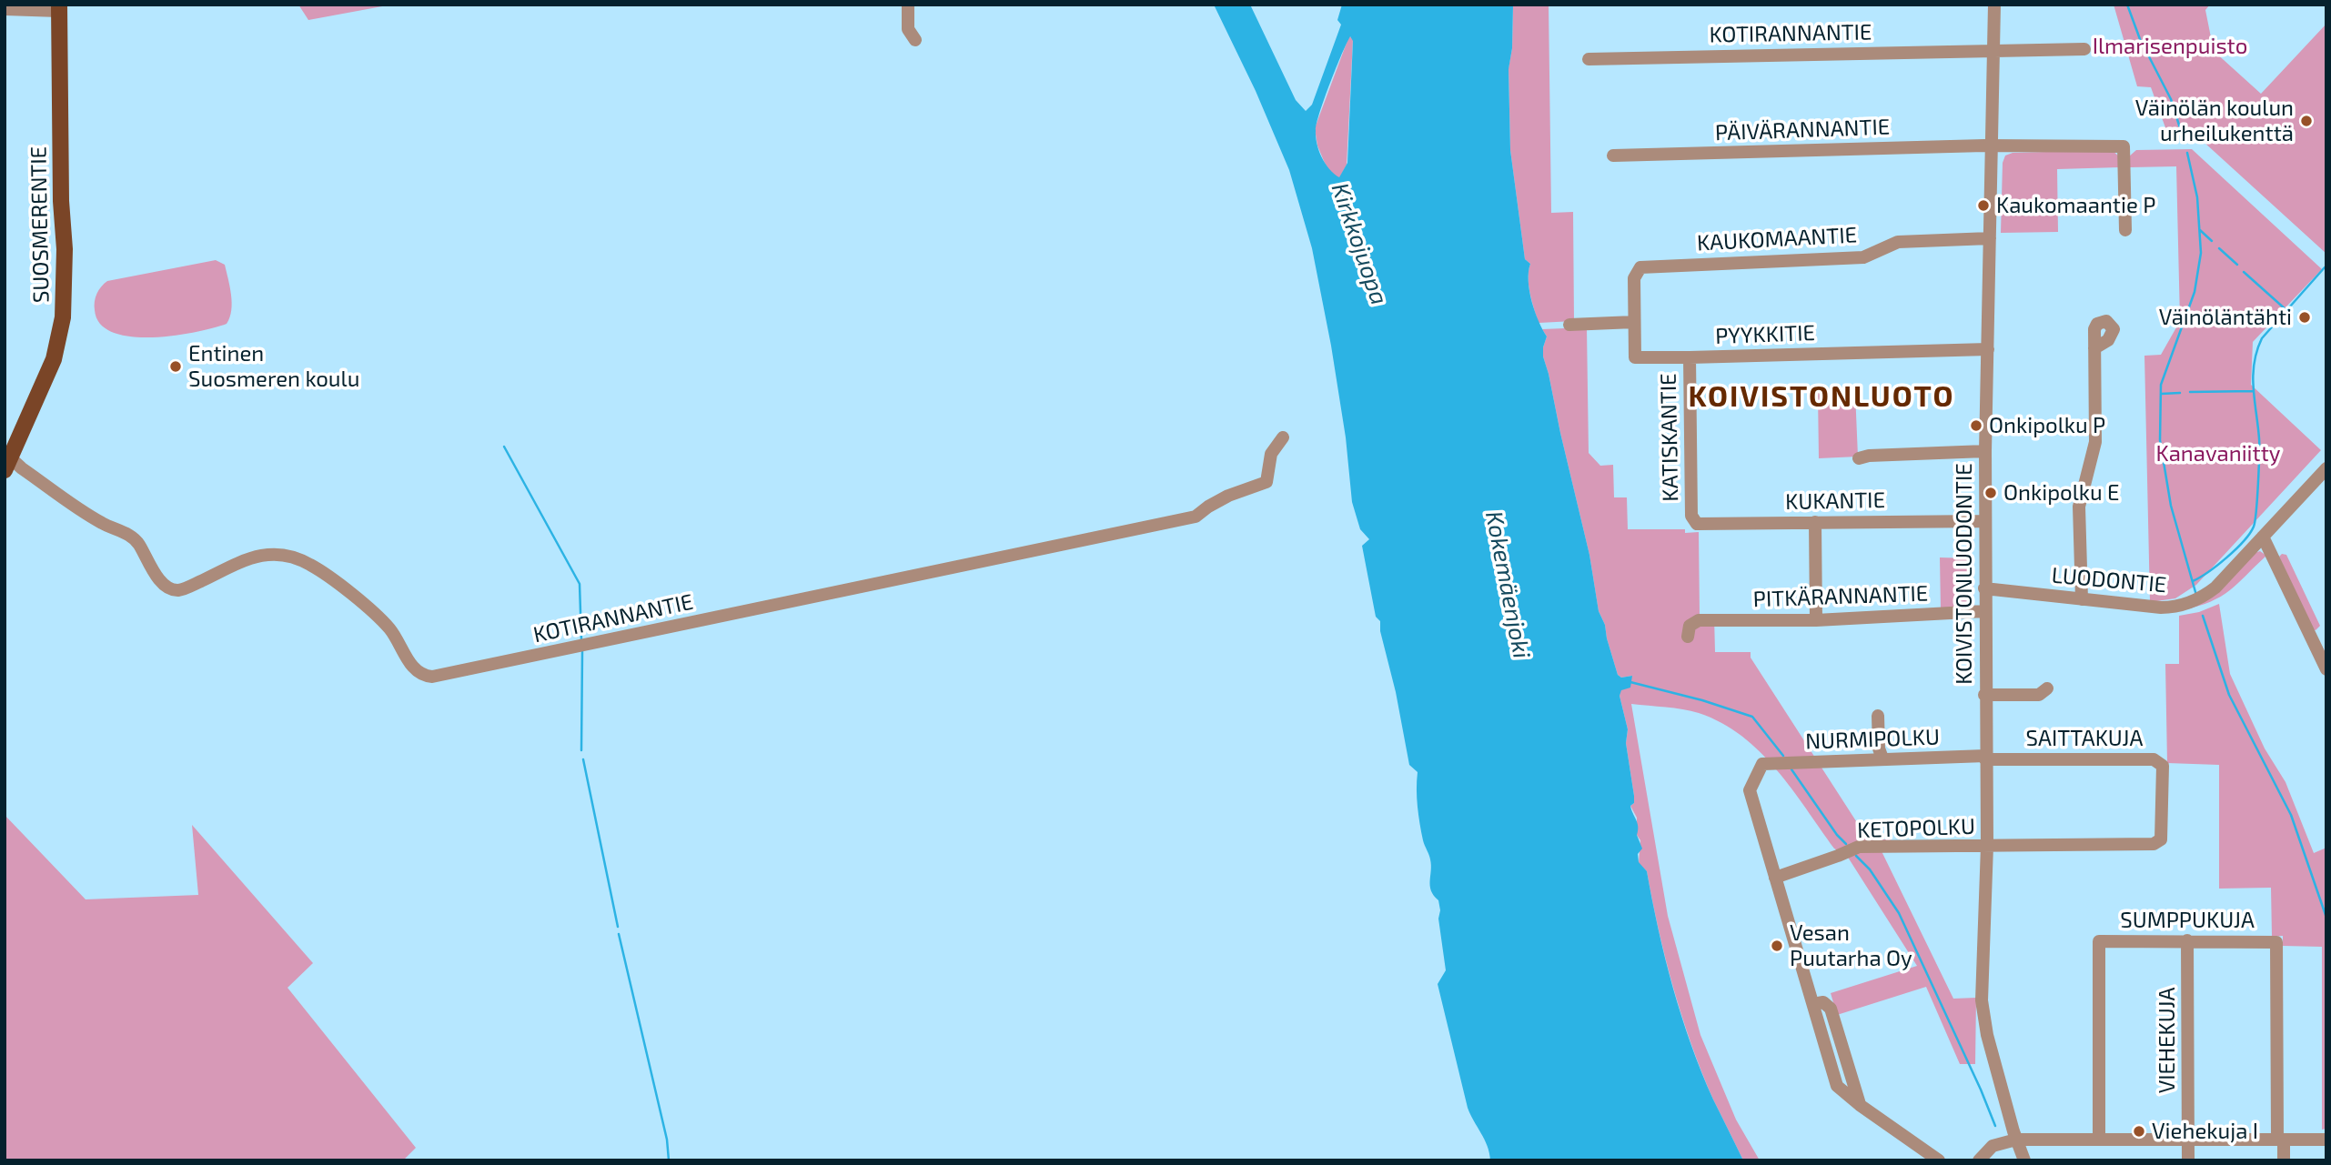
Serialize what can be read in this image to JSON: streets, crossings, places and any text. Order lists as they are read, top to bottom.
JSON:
{
  "streets": {
    "main road": ["SUOSMERENTIE"],
    "street": [
      "KOTIRANNANTIE",
      "PÄIVÄRANNANTIE",
      "KAUKOMAANTIE",
      "PYYKKITIE",
      "KATISKANTIE",
      "KUKANTIE",
      "KOIVISTONLUODONTIE",
      "LUODONTIE",
      "PITKÄRANNANTIE",
      "SAITTAKUJA",
      "NURMIPOLKU",
      "KETOPOLKU",
      "SUMPPUKUJA",
      "VIEHEKUJA"
    ]
  },
  "crossings": [
    ["KOTIRANNANTIE", "SUOSMERENTIE"],
    ["KOTIRANNANTIE", "KOIVISTONLUODONTIE"],
    ["PÄIVÄRANNANTIE", "KOIVISTONLUODONTIE"],
    ["KAUKOMAANTIE", "PYYKKITIE"],
    ["KAUKOMAANTIE", "KOIVISTONLUODONTIE"],
    ["PYYKKITIE", "KATISKANTIE"],
    ["PYYKKITIE", "KOIVISTONLUODONTIE"],
    ["KATISKANTIE", "KUKANTIE"],
    ["KUKANTIE", "KOIVISTONLUODONTIE"],
    ["KOIVISTONLUODONTIE", "LUODONTIE"],
    ["KOIVISTONLUODONTIE", "PITKÄRANNANTIE"],
    ["KOIVISTONLUODONTIE", "SAITTAKUJA"],
    ["KOIVISTONLUODONTIE", "NURMIPOLKU"],
    ["KOIVISTONLUODONTIE", "KETOPOLKU"],
    ["SAITTAKUJA", "NURMIPOLKU"],
    ["SAITTAKUJA", "KETOPOLKU"],
    ["NURMIPOLKU", "KETOPOLKU"],
    ["SUMPPUKUJA", "VIEHEKUJA"]
  ],
  "districts": ["KOIVISTONLUOTO"],
  "water": ["Kirkkojuopa", "Kokemäenjoki"],
  "parks": ["Ilmarisenpuisto", "Kanavaniitty"],
  "places": [
    "Väinölän koulun urheilukenttä",
    "Kaukomaantie P",
    "Väinöläntähti",
    "Entinen Suosmeren koulu",
    "Onkipolku P",
    "Onkipolku E",
    "Vesan Puutarha Oy",
    "Viehekuja I"
  ]
}
